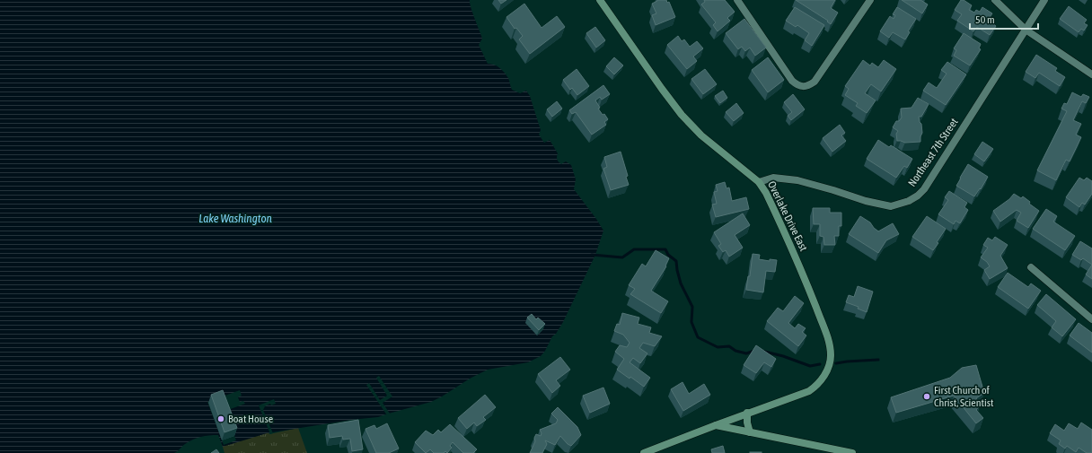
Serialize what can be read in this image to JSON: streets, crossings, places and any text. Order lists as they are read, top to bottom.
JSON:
{
  "streets": {
    "street": ["Northeast 7th Street", "Overlake Drive East"]
  },
  "crossings": [
    ["Northeast 7th Street", "Overlake Drive East"]
  ],
  "water": ["Lake Washington"],
  "places": ["First Church of Christ, Scientist", "Boat House"],
  "scale_bar": "50 m"
}
